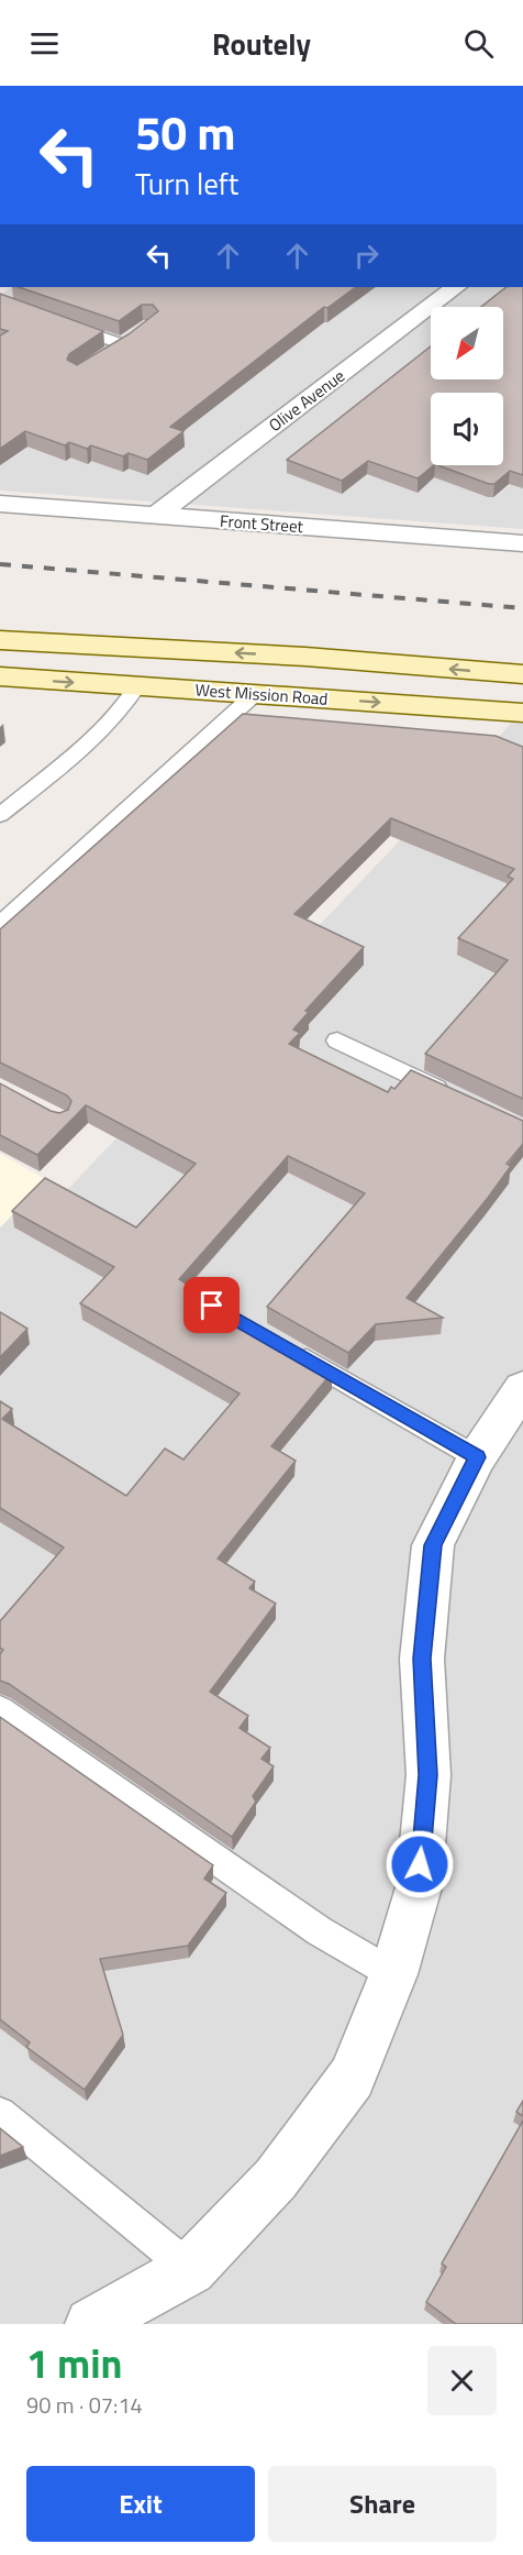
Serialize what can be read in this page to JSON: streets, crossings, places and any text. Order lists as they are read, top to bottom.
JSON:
{
  "streets": {
    "main road": ["West Mission Road"],
    "street": ["Olive Avenue", "Front Street"]
  },
  "crossings": [
    ["Olive Avenue", "Front Street"]
  ],
  "north": "bottom left",
  "page": {
    "header": "Routely",
    "turn": ["50 m", "Turn left"],
    "heading": ["1 min", "90 m · 07:14"],
    "buttons": ["Exit", "Share"]
  }
}
